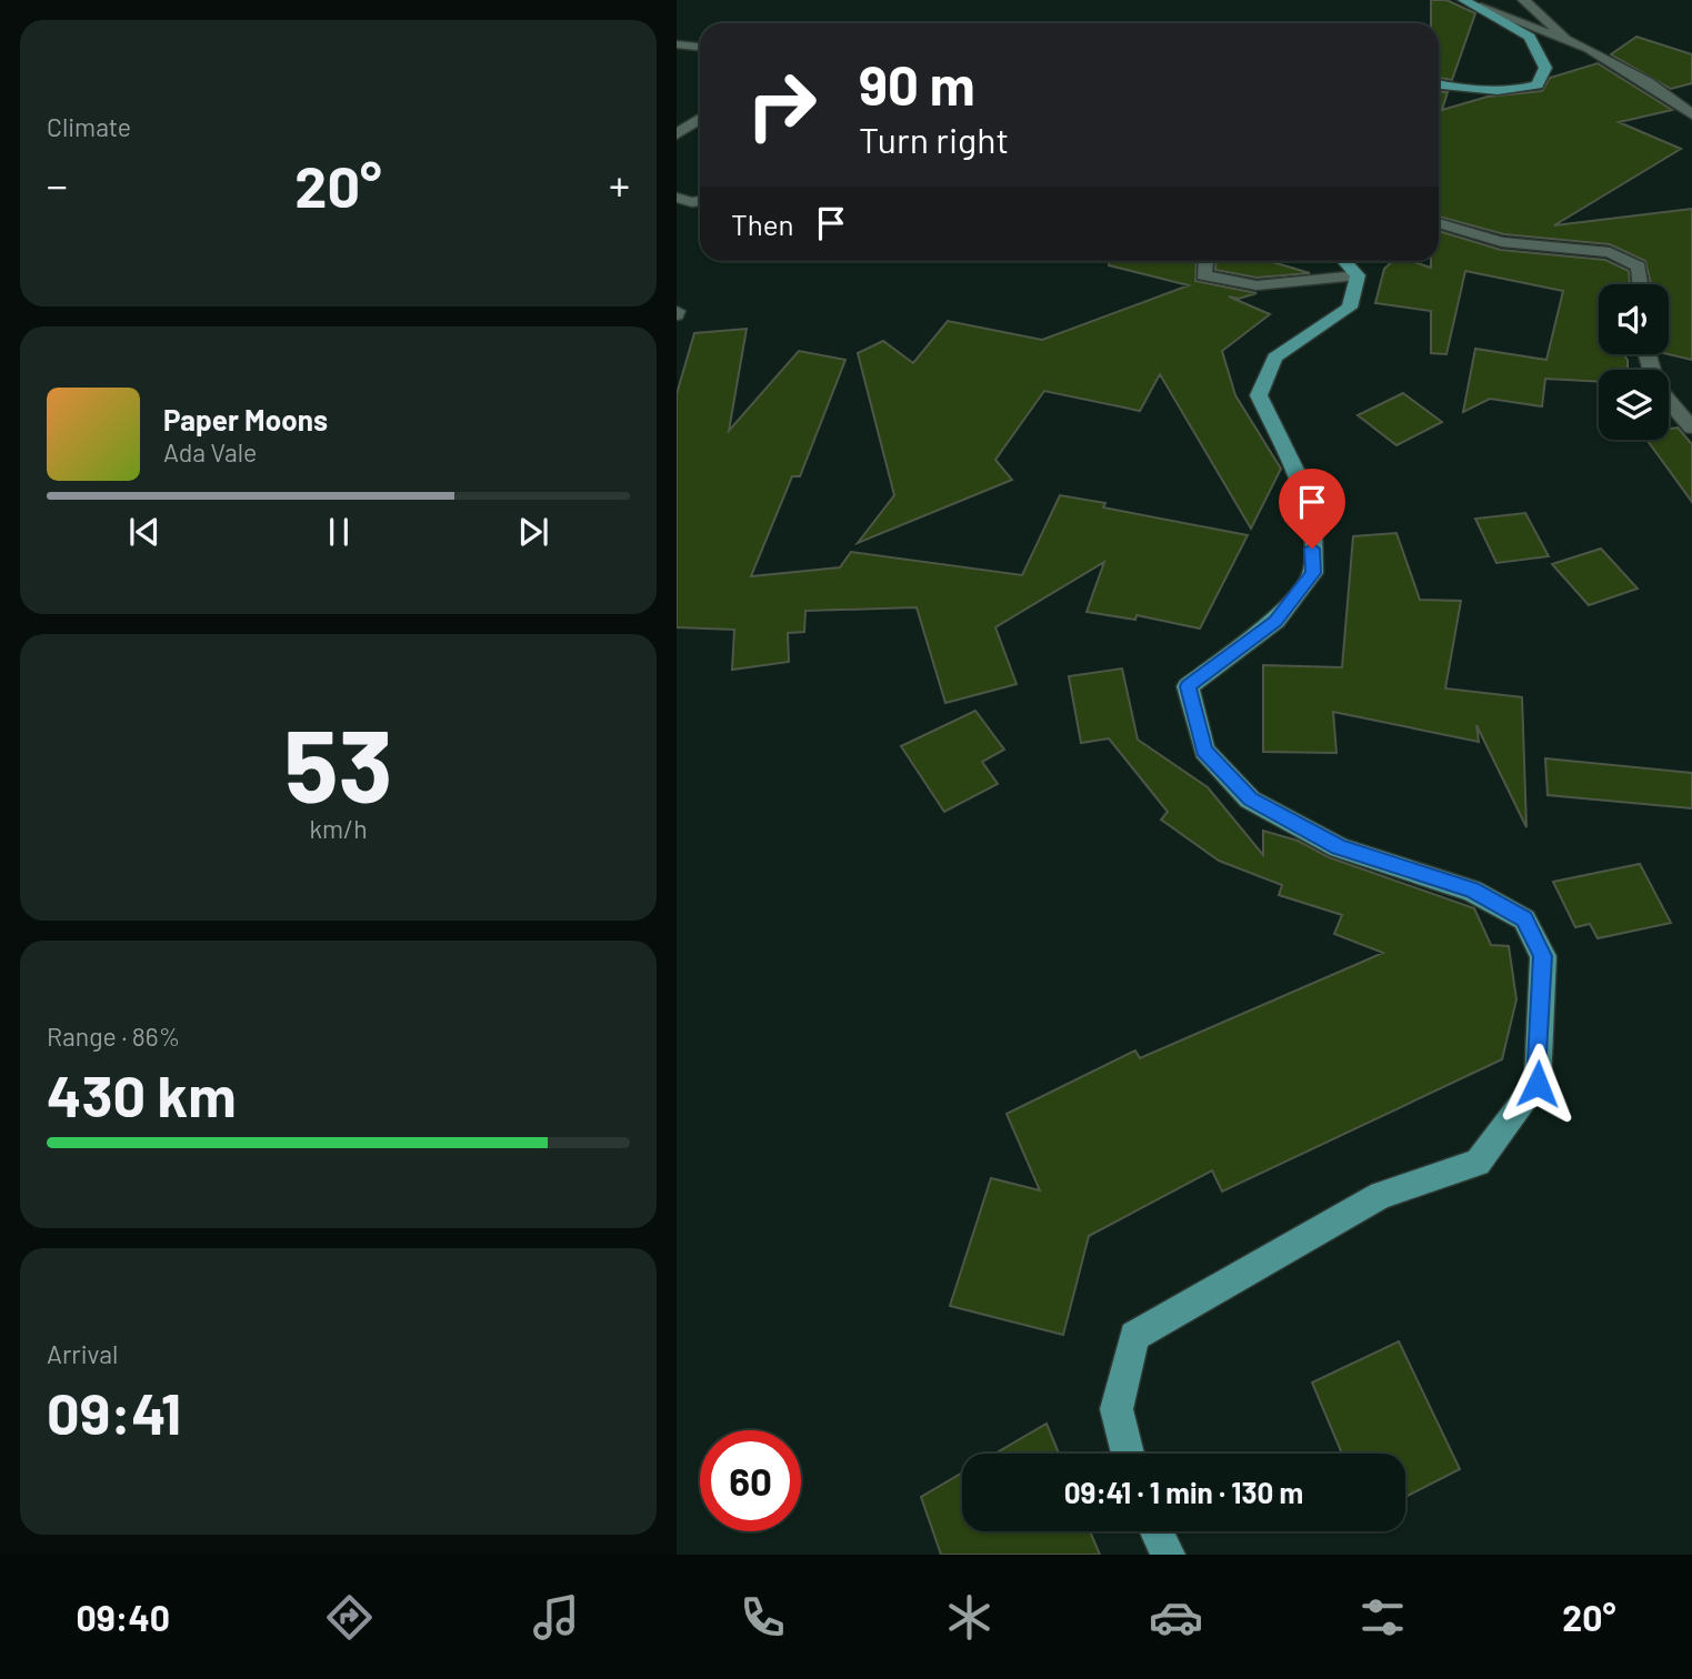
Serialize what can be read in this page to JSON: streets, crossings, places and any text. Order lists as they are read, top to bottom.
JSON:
{
  "page": {
    "tile": [
      "Climate",
      ["53", "km/h"],
      ["Range · 86%", "430 km"],
      ["Arrival", "09:41"]
    ],
    "turn": ["90 m", "Turn right"],
    "heat": ["−", "20°", "+"],
    "then": "Then",
    "song": ["Paper Moons", "Ada Vale"],
    "limit": "60",
    "trip": "09:41 · 1 min · 130 m",
    "tabs": ["09:40", "20°"]
  }
}
